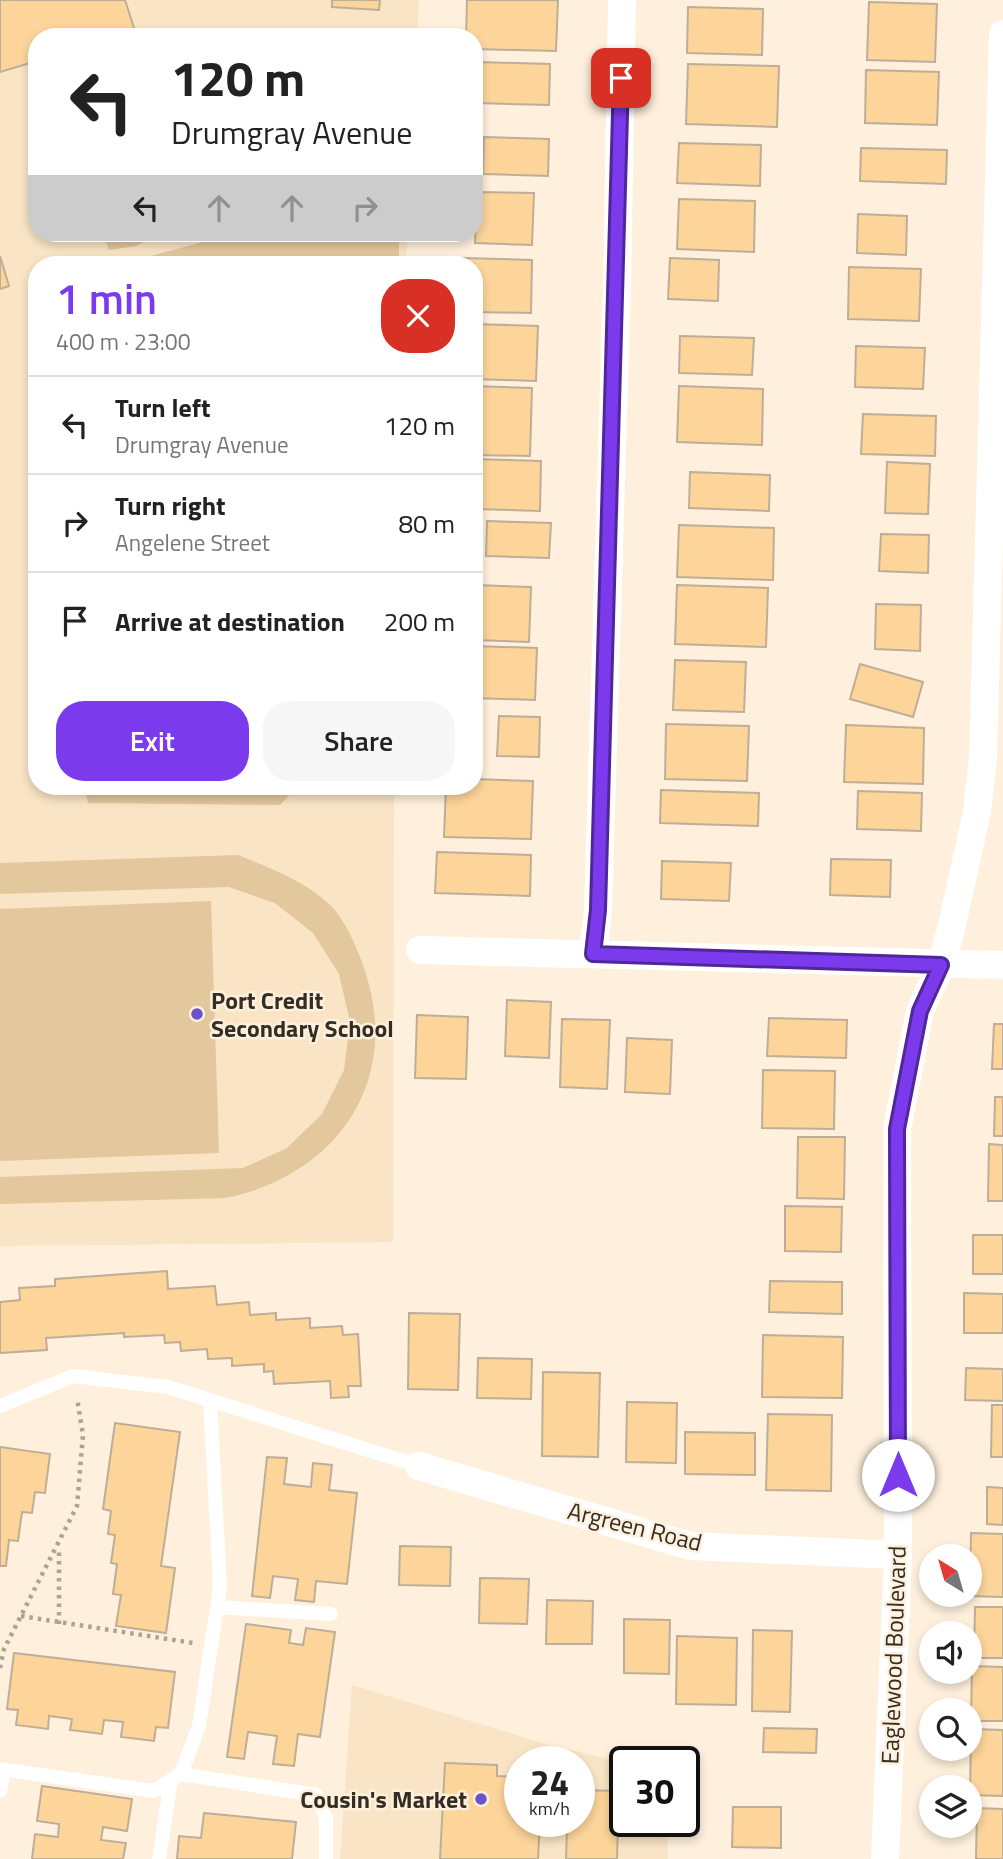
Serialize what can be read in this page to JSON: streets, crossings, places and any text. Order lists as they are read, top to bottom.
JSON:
{
  "streets": {
    "street": ["Argreen Road", "Eaglewood Boulevard"]
  },
  "crossings": [
    ["Argreen Road", "Eaglewood Boulevard"]
  ],
  "places": ["Port Credit Secondary School", "Cousin's Market"],
  "north": "top left",
  "page": {
    "turn": ["120 m", "Drumgray Avenue"],
    "heading": ["1 min", "400 m · 23:00"],
    "list": [
      {
        "name": "Turn left",
        "note": "Drumgray Avenue",
        "value": "120 m"
      },
      {
        "name": "Turn right",
        "note": "Angelene Street",
        "value": "80 m"
      },
      {
        "name": "Arrive at destination",
        "value": "200 m"
      }
    ],
    "buttons": ["Exit", "Share"],
    "speed": "24 km/h",
    "limit": "30"
  }
}
